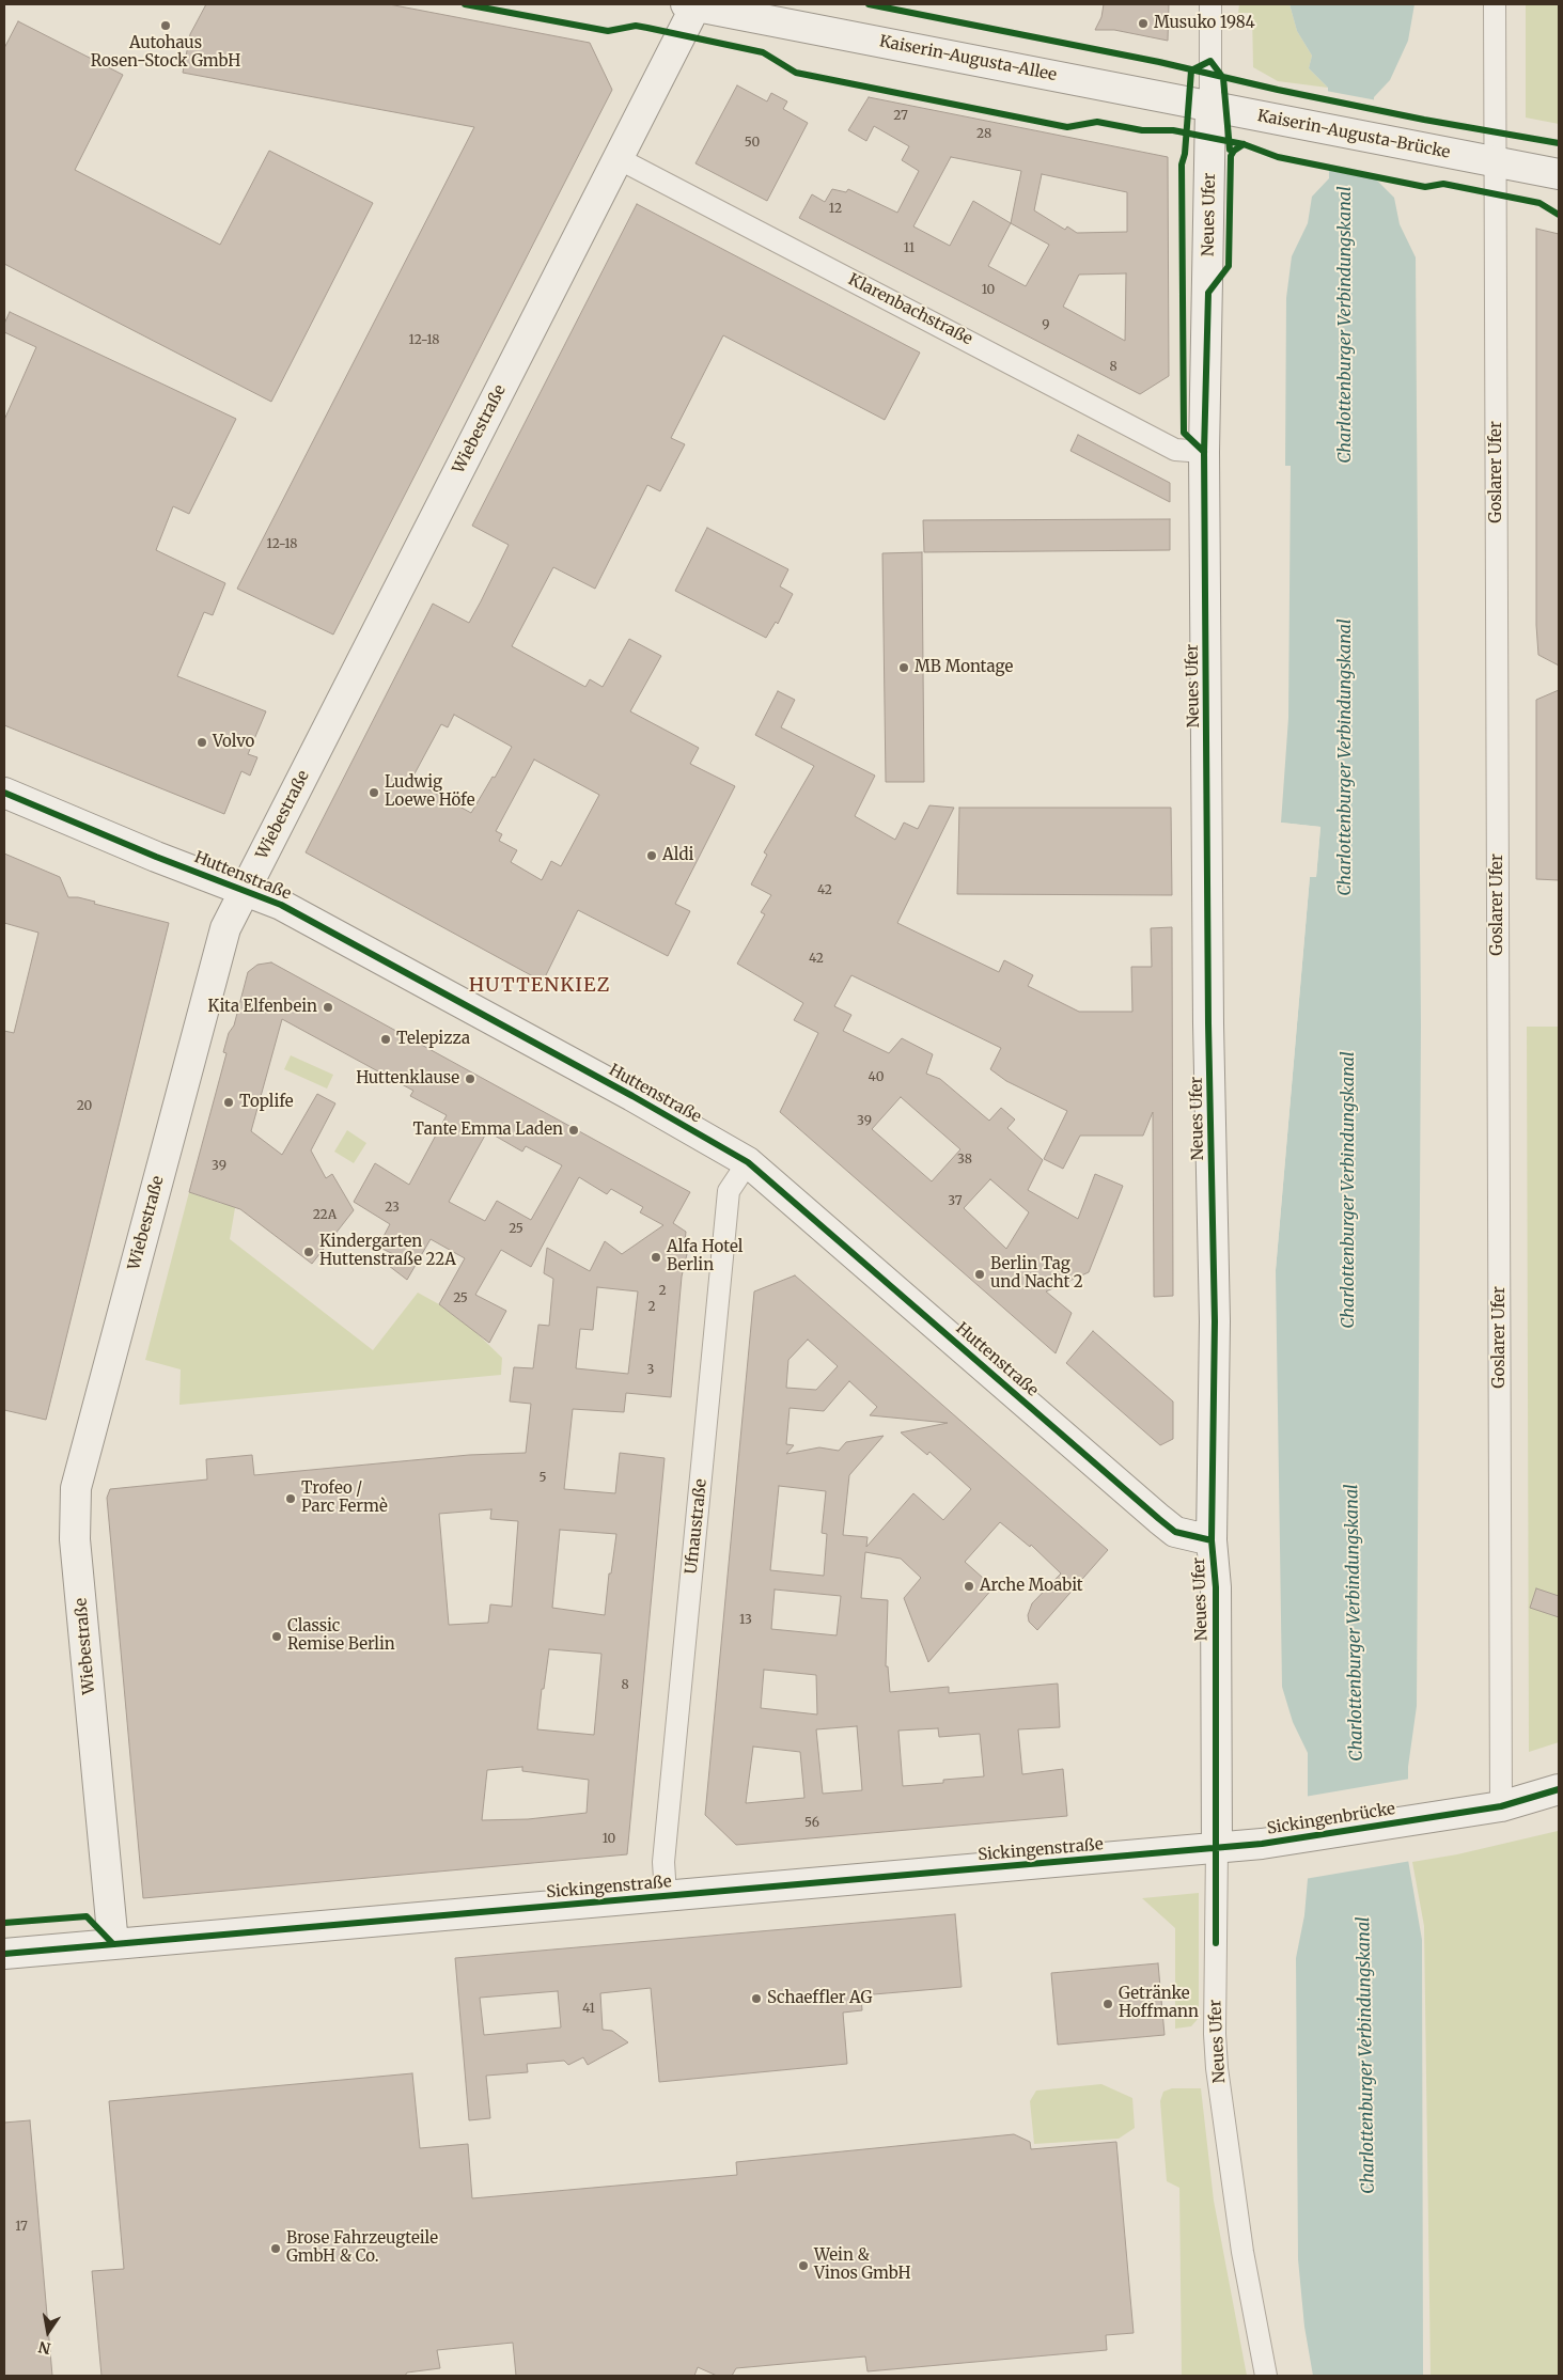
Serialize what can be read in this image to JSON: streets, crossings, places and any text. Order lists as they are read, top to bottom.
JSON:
{
  "streets": {
    "street": [
      "Kaiserin-Augusta-Allee",
      "Kaiserin-Augusta-Brücke",
      "Neues Ufer",
      "Klarenbachstraße",
      "Wiebestraße",
      "Goslarer Ufer",
      "Huttenstraße",
      "Ufnaustraße",
      "Sickingenbrücke",
      "Sickingenstraße"
    ]
  },
  "crossings": [
    ["Kaiserin-Augusta-Allee", "Kaiserin-Augusta-Brücke"],
    ["Kaiserin-Augusta-Allee", "Neues Ufer"],
    ["Kaiserin-Augusta-Allee", "Wiebestraße"],
    ["Kaiserin-Augusta-Brücke", "Goslarer Ufer"],
    ["Neues Ufer", "Klarenbachstraße"],
    ["Neues Ufer", "Huttenstraße"],
    ["Neues Ufer", "Sickingenbrücke"],
    ["Neues Ufer", "Sickingenstraße"],
    ["Klarenbachstraße", "Wiebestraße"],
    ["Wiebestraße", "Huttenstraße"],
    ["Wiebestraße", "Sickingenstraße"],
    ["Goslarer Ufer", "Sickingenbrücke"],
    ["Huttenstraße", "Ufnaustraße"],
    ["Ufnaustraße", "Sickingenstraße"],
    ["Sickingenbrücke", "Sickingenstraße"]
  ],
  "districts": ["HUTTENKIEZ"],
  "water": ["Charlottenburger Verbindungskanal"],
  "places": [
    "Musuko 1984",
    "Autohaus Rosen-Stock GmbH",
    "MB Montage",
    "Volvo",
    "Ludwig Loewe Höfe",
    "Aldi",
    "Kita Elfenbein",
    "Telepizza",
    "Huttenklause",
    "Toplife",
    "Tante Emma Laden",
    "Kindergarten Huttenstraße 22A",
    "Alfa Hotel Berlin",
    "Berlin Tag und Nacht 2",
    "Trofeo / Parc Fermè",
    "Arche Moabit",
    "Classic Remise Berlin",
    "Schaeffler AG",
    "Getränke Hoffmann",
    "Brose Fahrzeugteile GmbH & Co.",
    "Wein & Vinos GmbH"
  ],
  "house_numbers": [
    "27",
    "28",
    "50",
    "12",
    "11",
    "10",
    "9",
    "12-18",
    "8",
    "12-18",
    "42",
    "42",
    "40",
    "20",
    "39",
    "38",
    "39",
    "37",
    "23",
    "22A",
    "25",
    "2",
    "25",
    "2",
    "3",
    "5",
    "13",
    "8",
    "56",
    "10",
    "41",
    "17"
  ],
  "north": "bottom"
}
